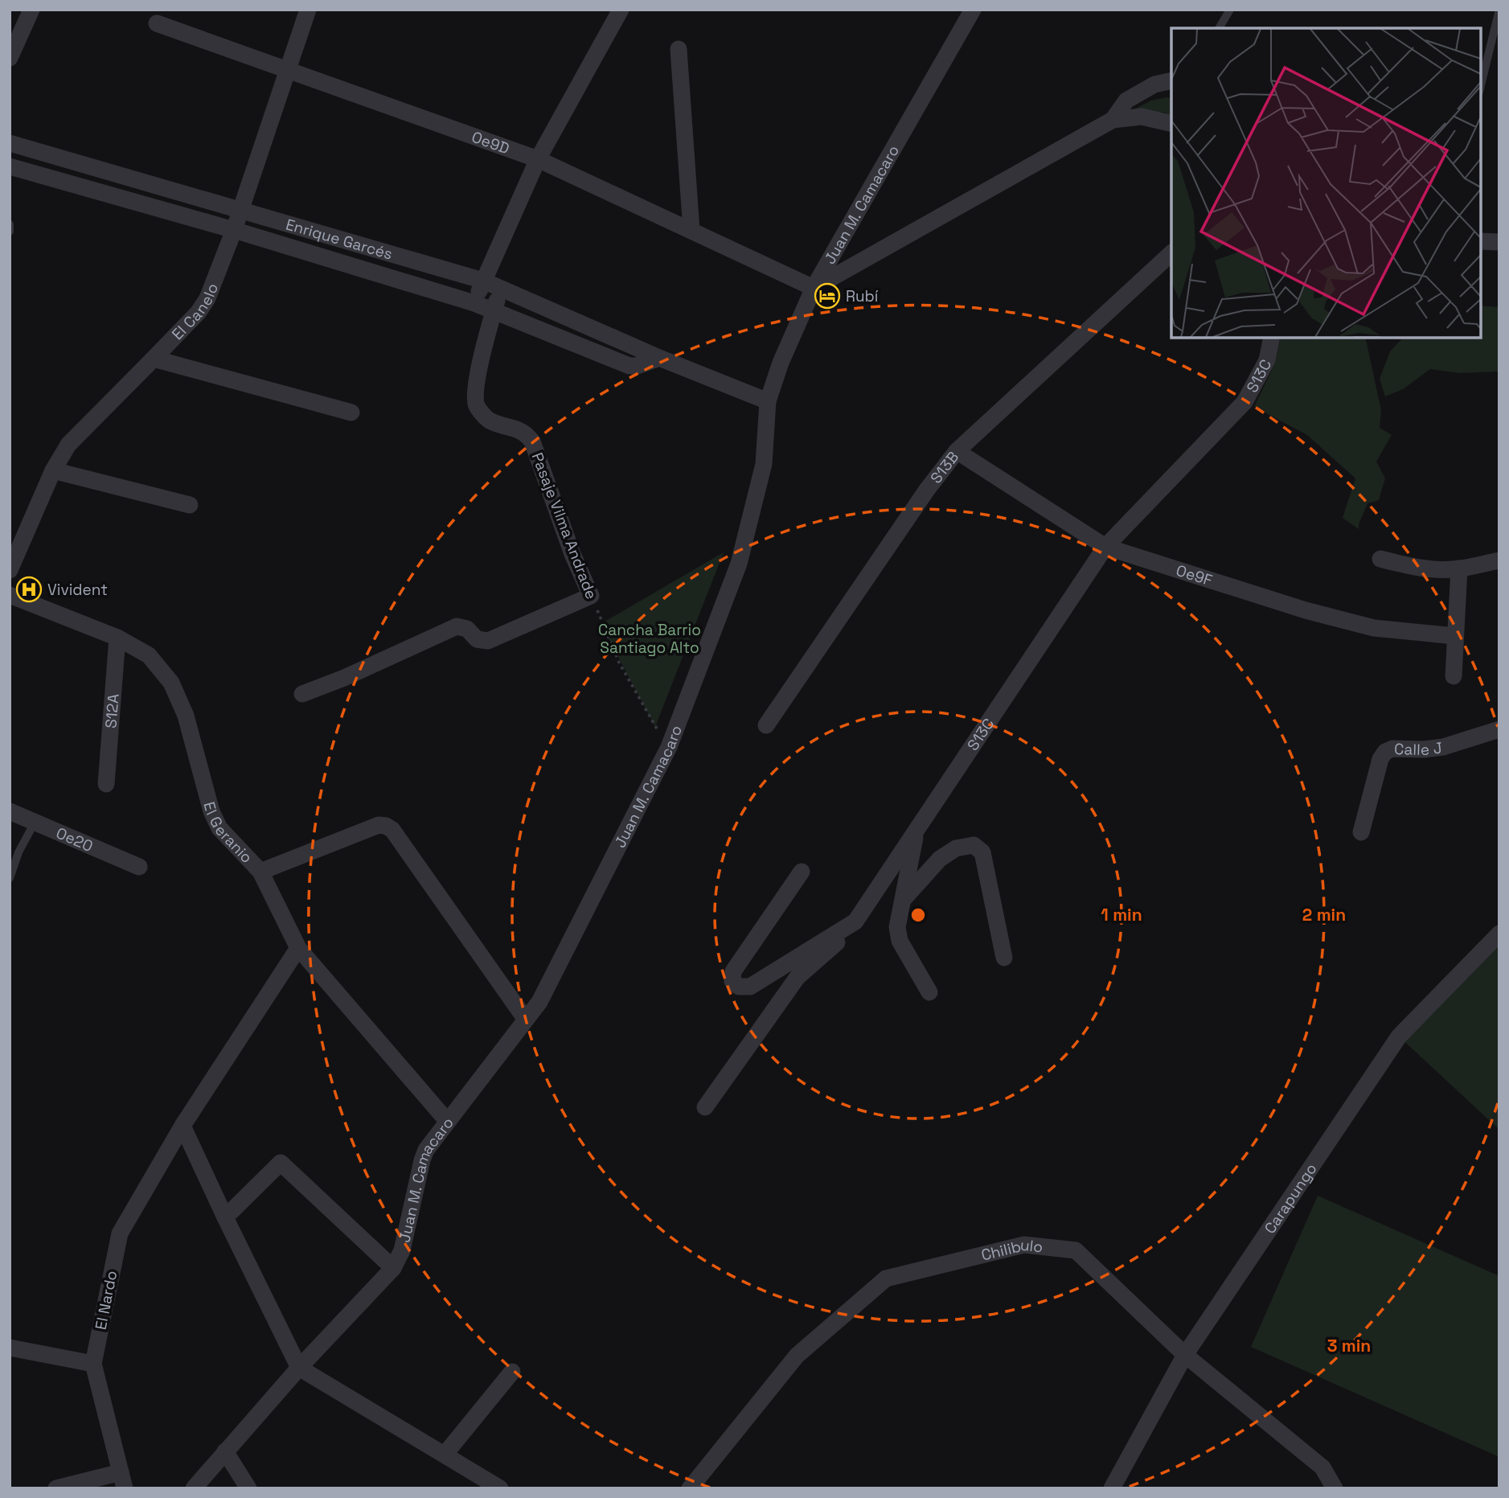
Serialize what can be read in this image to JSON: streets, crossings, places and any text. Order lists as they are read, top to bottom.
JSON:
{
  "streets": {
    "street": [
      "Oe9D",
      "Juan M. Camacaro",
      "Enrique Garcés",
      "El Canelo",
      "S13C",
      "S13B",
      "Pasaje Vilma Andrade",
      "Oe9F",
      "S12A",
      "Calle J",
      "El Geranio",
      "Oe20",
      "Carapungo",
      "Chilibulo",
      "El Nardo"
    ]
  },
  "crossings": [
    ["Oe9D", "Juan M. Camacaro"],
    ["Oe9D", "El Canelo"],
    ["Juan M. Camacaro", "Enrique Garcés"],
    ["Juan M. Camacaro", "Pasaje Vilma Andrade"],
    ["Juan M. Camacaro", "El Geranio"],
    ["Enrique Garcés", "El Canelo"],
    ["Enrique Garcés", "Pasaje Vilma Andrade"],
    ["S13C", "Oe9F"],
    ["S13B", "Oe9F"],
    ["S12A", "El Geranio"],
    ["Carapungo", "Chilibulo"]
  ],
  "parks": ["Cancha Barrio Santiago Alto"],
  "places": {
    "hotel": ["Rubí"],
    "hospital": ["Vivident"]
  },
  "rings": ["1 min", "2 min", "3 min"]
}
